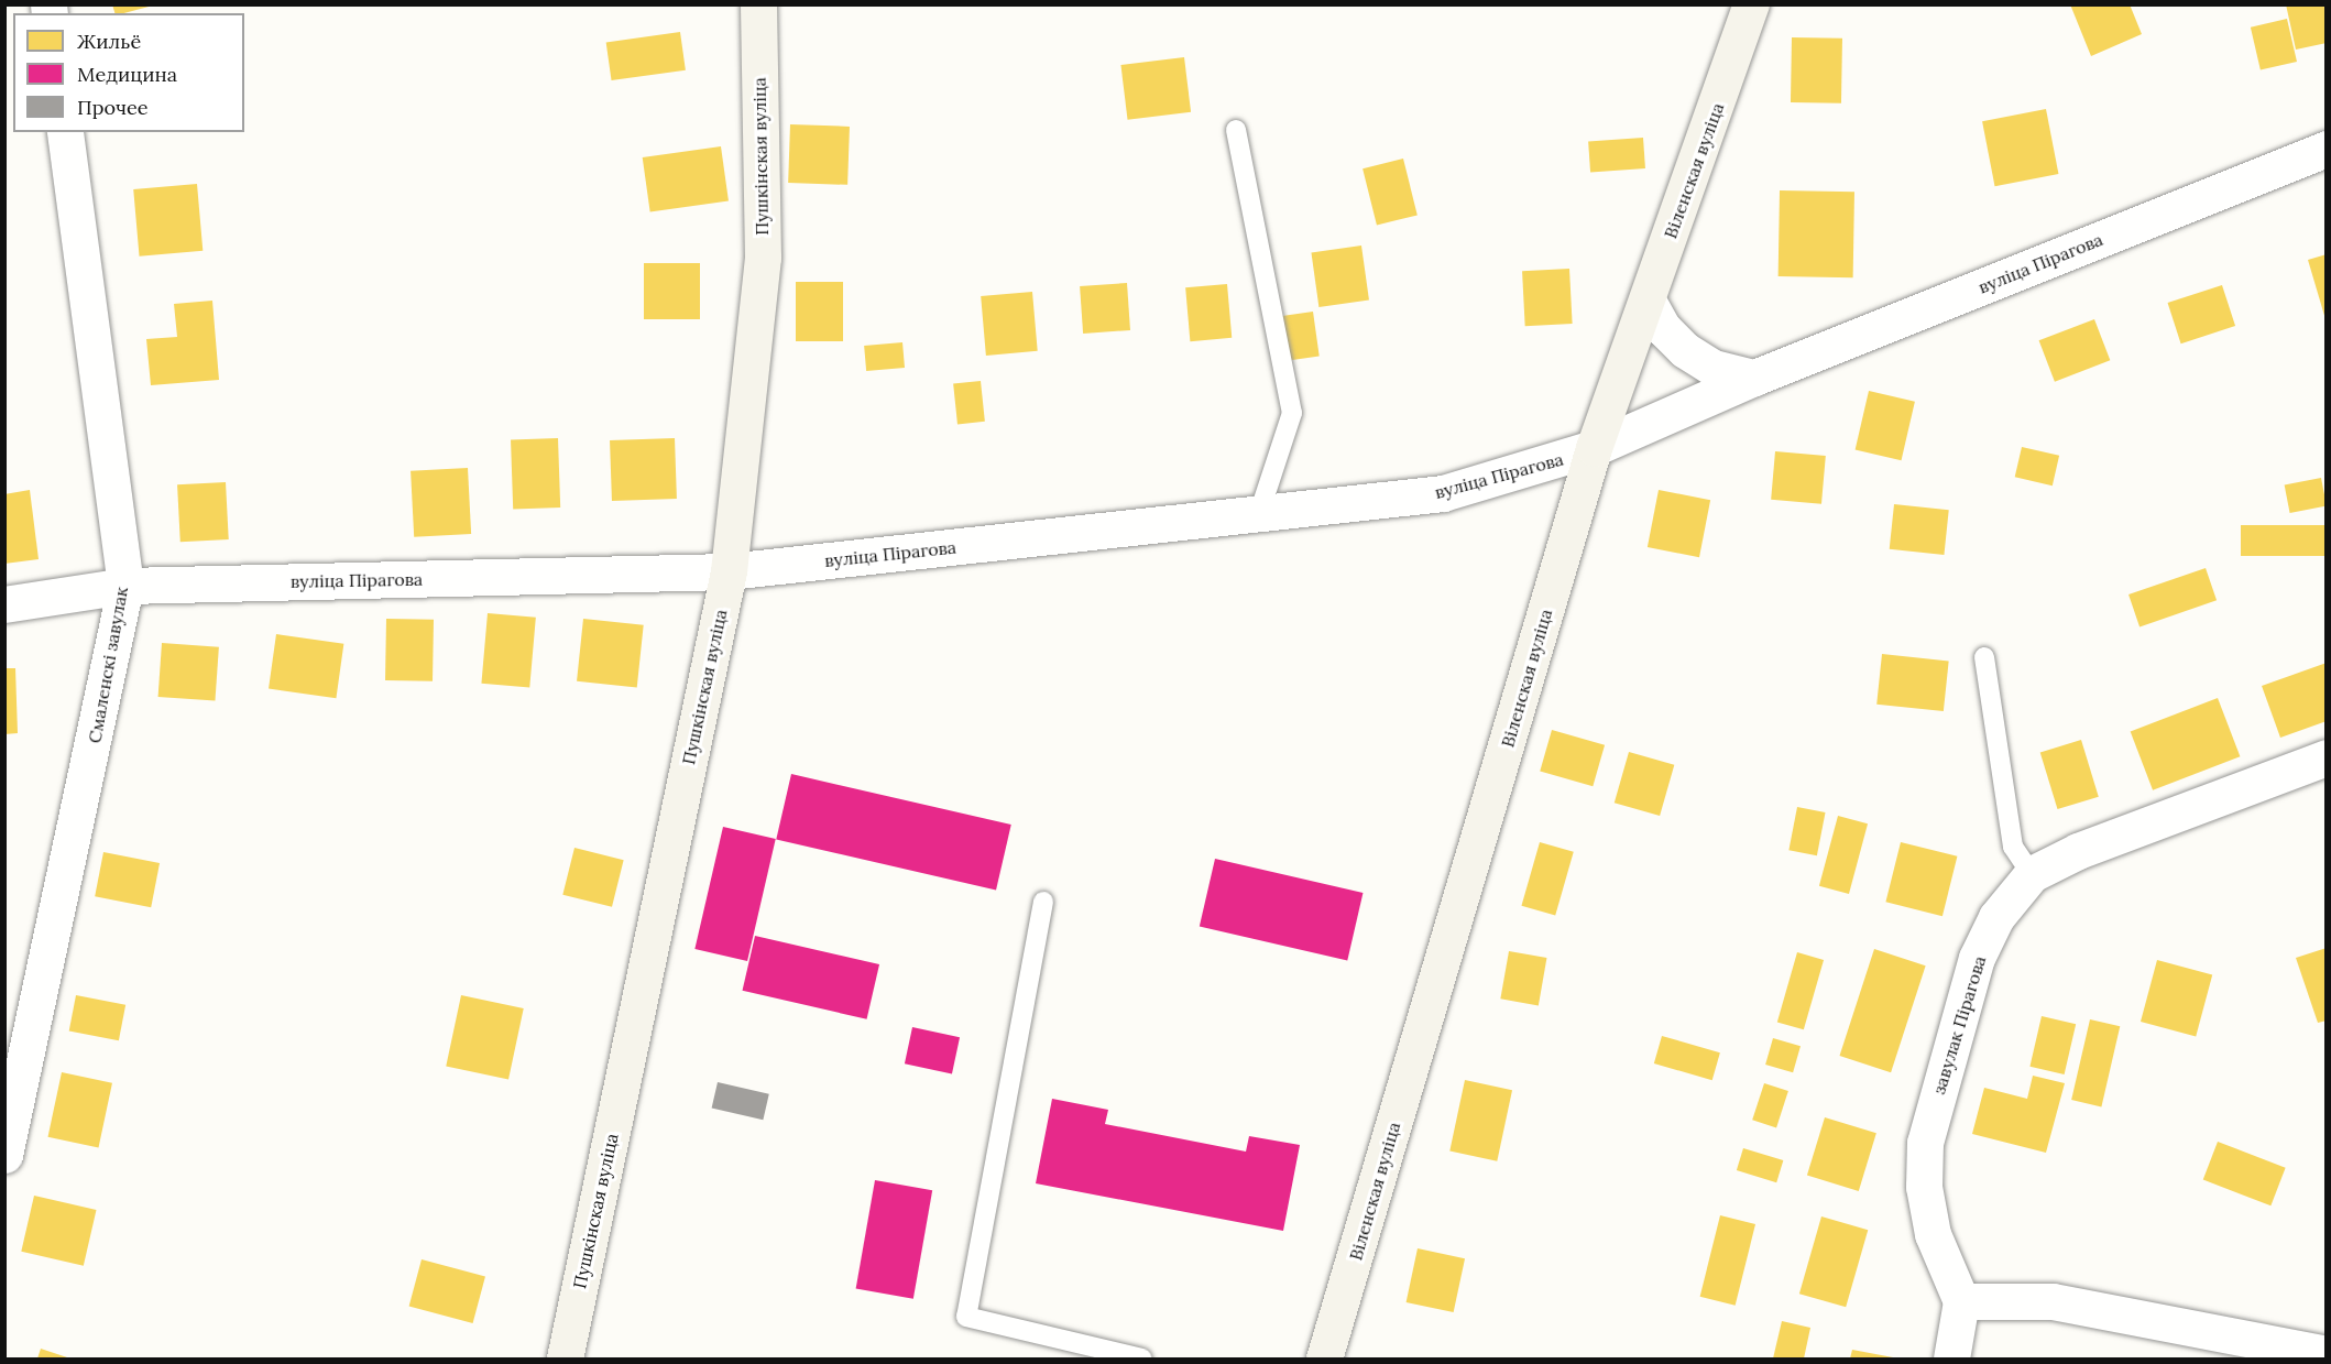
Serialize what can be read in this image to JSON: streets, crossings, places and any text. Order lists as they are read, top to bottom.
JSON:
{
  "streets": {
    "street": [
      "Пушкінская вуліца",
      "Віленская вуліца",
      "вуліца Пірагова",
      "Смаленскі завулак",
      "завулак Пірагова"
    ]
  },
  "crossings": [
    ["Пушкінская вуліца", "вуліца Пірагова"],
    ["Віленская вуліца", "вуліца Пірагова"],
    ["вуліца Пірагова", "Смаленскі завулак"]
  ],
  "legend": ["Жильё", "Медицина", "Прочее"]
}
